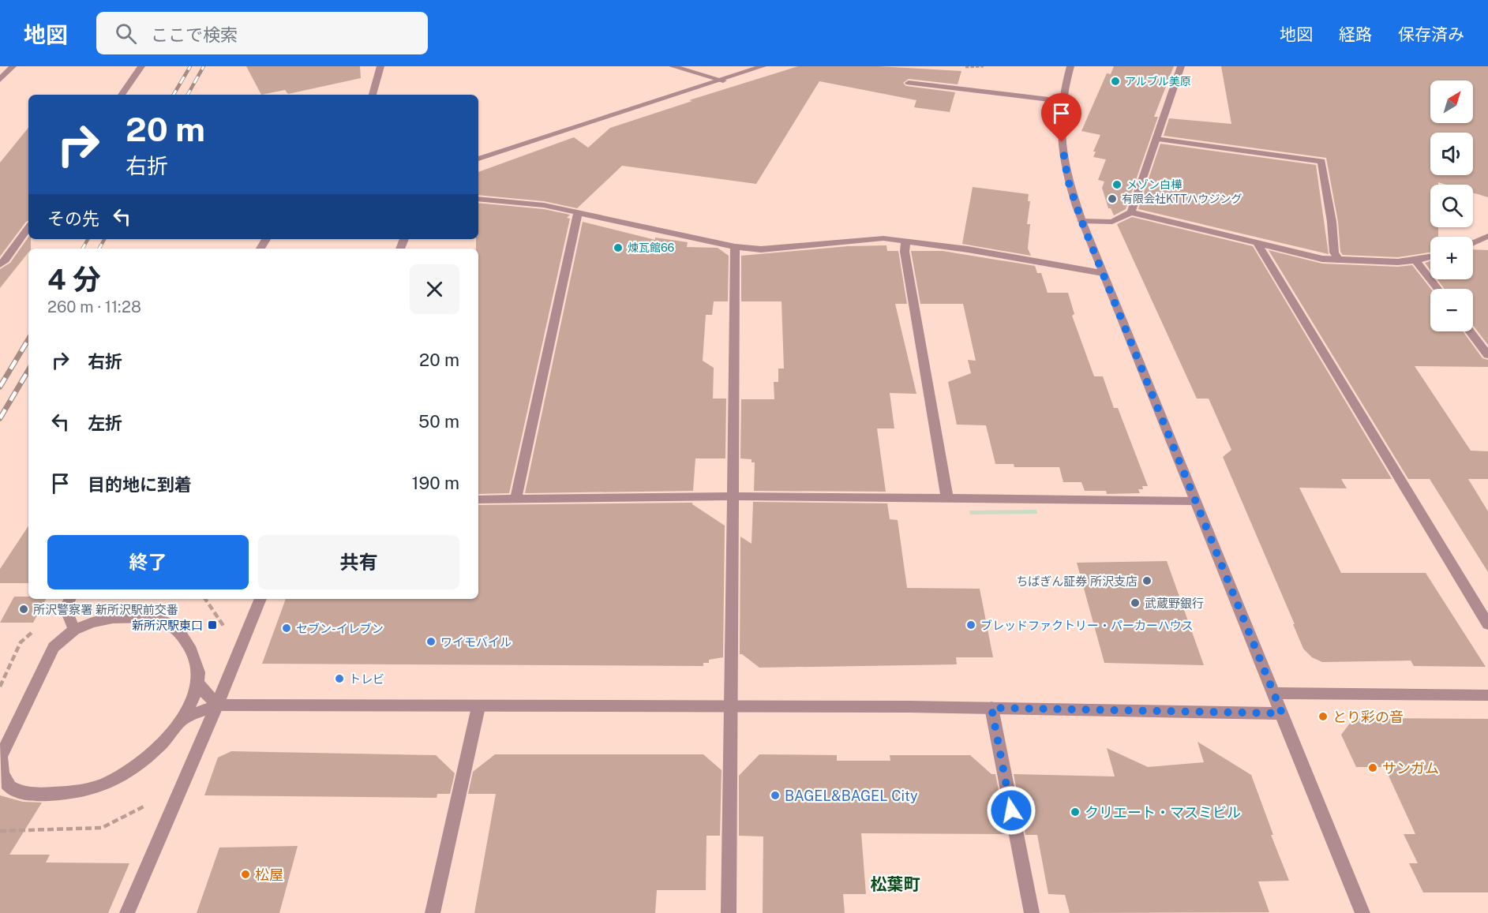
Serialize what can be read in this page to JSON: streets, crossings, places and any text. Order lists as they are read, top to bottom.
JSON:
{
  "districts": ["松葉町"],
  "places": {
    "other": [
      "アルブル美原",
      "メゾン白樺",
      "有限会社KTTハウジング",
      "煉瓦館66",
      "ちばぎん証券 所沢支店",
      "武蔵野銀行",
      "所沢警察署 新所沢駅前交番",
      "ブレッドファクトリー・パーカーハウス",
      "セブン-イレブン",
      "ワイモバイル",
      "トレビ",
      "とり彩の音",
      "サンガム",
      "BAGEL&BAGEL City",
      "クリエート・マスミビル",
      "松屋"
    ],
    "transit": ["新所沢駅東口"]
  },
  "north": "top right",
  "page": {
    "header": "地図",
    "search": "ここで検索",
    "nav": ["地図", "経路", "保存済み"],
    "map_buttons": ["+", "−"],
    "turn": ["20 m", "右折"],
    "then": "その先",
    "heading": ["4 分", "260 m · 11:28"],
    "list": [
      {
        "name": "右折",
        "value": "20 m"
      },
      {
        "name": "左折",
        "value": "50 m"
      },
      {
        "name": "目的地に到着",
        "value": "190 m"
      }
    ],
    "buttons": ["終了", "共有"]
  }
}
